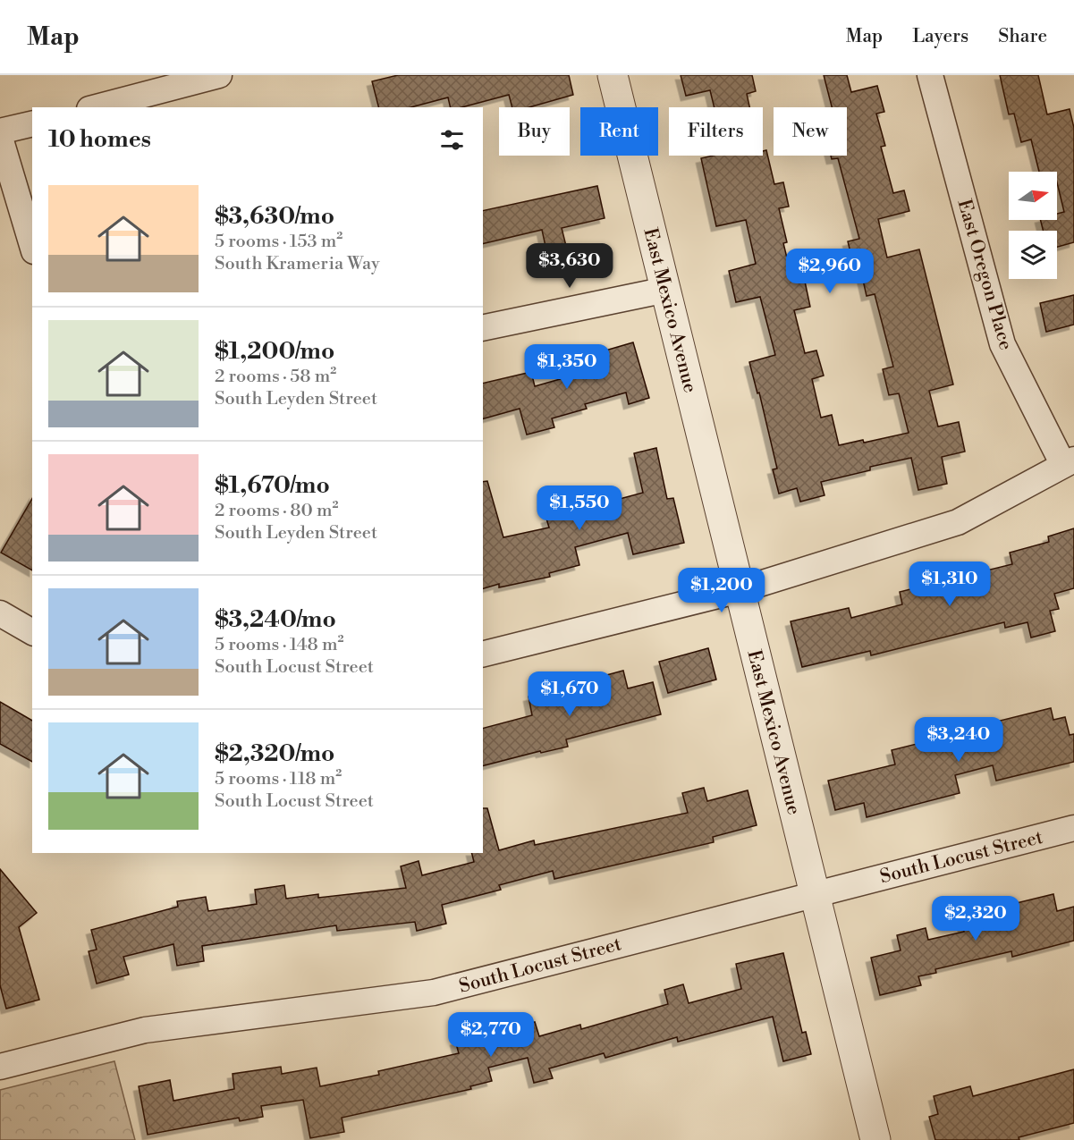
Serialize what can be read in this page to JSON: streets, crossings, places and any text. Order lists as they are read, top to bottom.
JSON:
{
  "streets": {
    "street": ["East Oregon Place", "East Mexico Avenue", "South Locust Street"]
  },
  "crossings": [
    ["East Mexico Avenue", "South Locust Street"]
  ],
  "north": "right",
  "page": {
    "header": "Map",
    "nav": ["Map", "Layers", "Share"],
    "chip": [
      "Buy",
      "Rent",
      "Filters",
      "New"
    ],
    "heading": "10 homes",
    "list": [
      {
        "name": "$3,630/mo",
        "note": "5 rooms · 153 m² · South Krameria Way"
      },
      {
        "name": "$1,200/mo",
        "note": "2 rooms · 58 m² · South Leyden Street"
      },
      {
        "name": "$1,670/mo",
        "note": "2 rooms · 80 m² · South Leyden Street"
      },
      {
        "name": "$3,240/mo",
        "note": "5 rooms · 148 m² · South Locust Street"
      },
      {
        "name": "$2,320/mo",
        "note": "5 rooms · 118 m² · South Locust Street"
      }
    ],
    "price": [
      "$3,630",
      "$2,960",
      "$1,350",
      "$1,550",
      "$1,310",
      "$1,200",
      "$1,670",
      "$3,240",
      "$2,320",
      "$2,770"
    ]
  }
}
